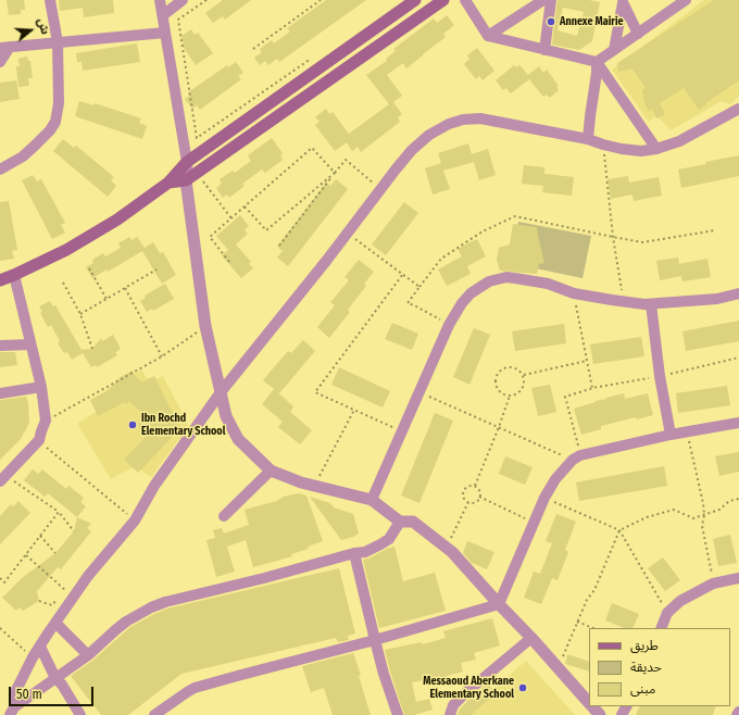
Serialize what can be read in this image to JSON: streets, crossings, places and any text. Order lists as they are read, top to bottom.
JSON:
{
  "places": ["Annexe Mairie", "Ibn Rochd Elementary School", "Messaoud Aberkane Elementary School"],
  "legend": ["طريق", "حديقة", "مبنى"],
  "scale_bar": "50 m",
  "north": "right"
}
